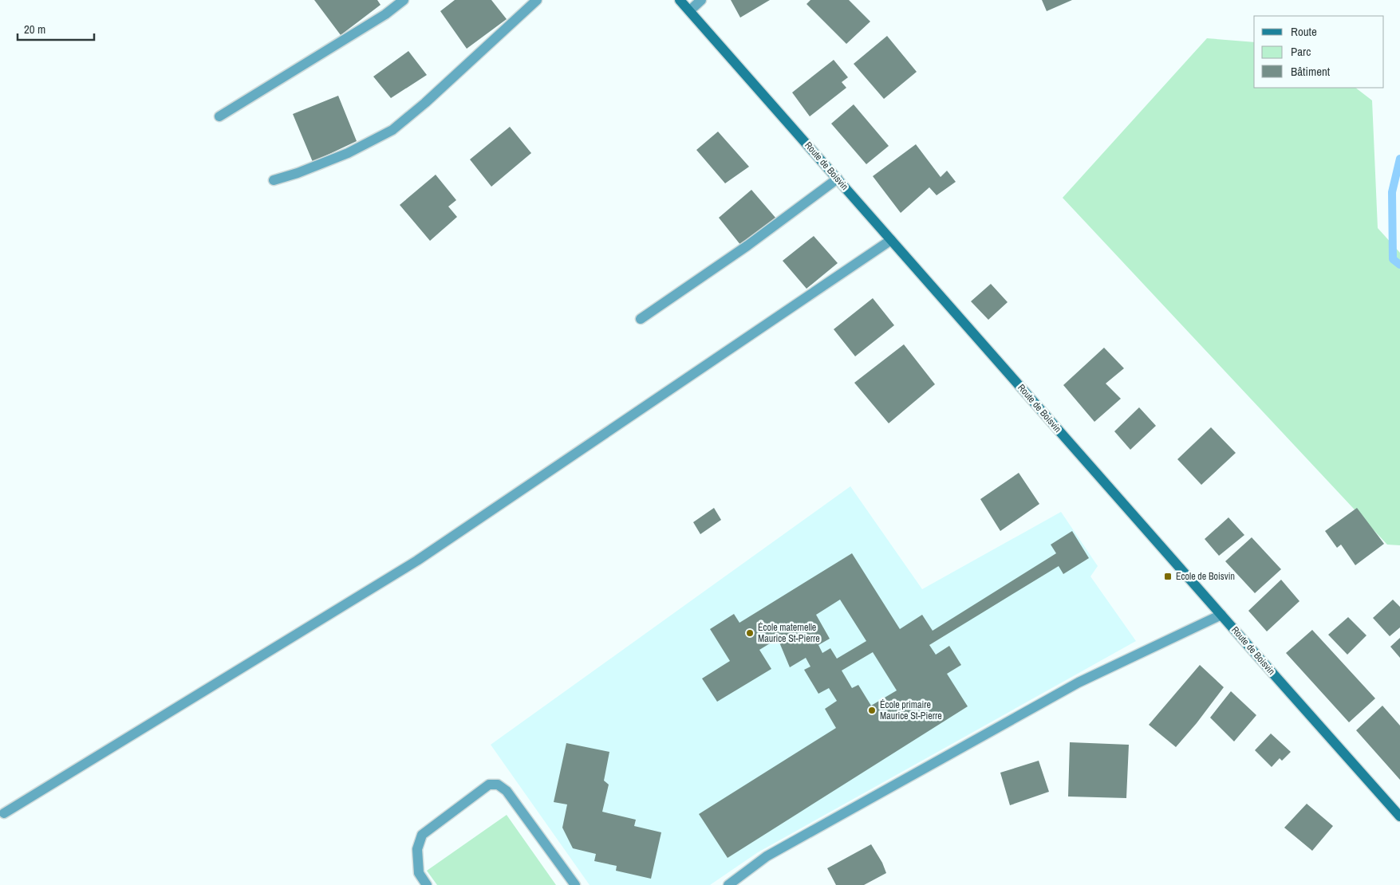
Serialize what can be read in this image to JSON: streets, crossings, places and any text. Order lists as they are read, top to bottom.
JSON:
{
  "streets": {
    "main road": ["Route de Boisvin"]
  },
  "places": {
    "transit": ["Ecole de Boisvin"],
    "other": ["École maternelle Maurice St-Pierre", "École primaire Maurice St-Pierre"]
  },
  "legend": ["Route", "Parc", "Bâtiment"],
  "scale_bar": "20 m"
}
